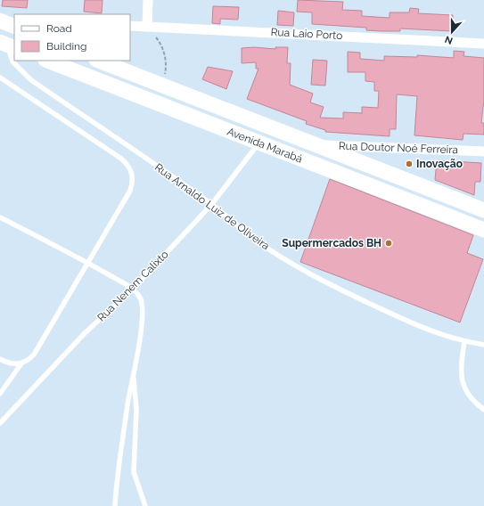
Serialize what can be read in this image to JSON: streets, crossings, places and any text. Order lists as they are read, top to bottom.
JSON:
{
  "streets": {
    "main road": ["Avenida Marabá"],
    "street": ["Rua Laio Porto", "Rua Doutor Noé Ferreira"],
    "lane": ["Rua Arnaldo Luiz de Oliveira", "Rua Nenem Calixto"]
  },
  "crossings": [
    ["Avenida Marabá", "Rua Doutor Noé Ferreira"],
    ["Avenida Marabá", "Rua Nenem Calixto"],
    ["Rua Arnaldo Luiz de Oliveira", "Rua Nenem Calixto"]
  ],
  "places": ["Inovação", "Supermercados BH"],
  "legend": ["Road", "Building"],
  "north": "bottom"
}
